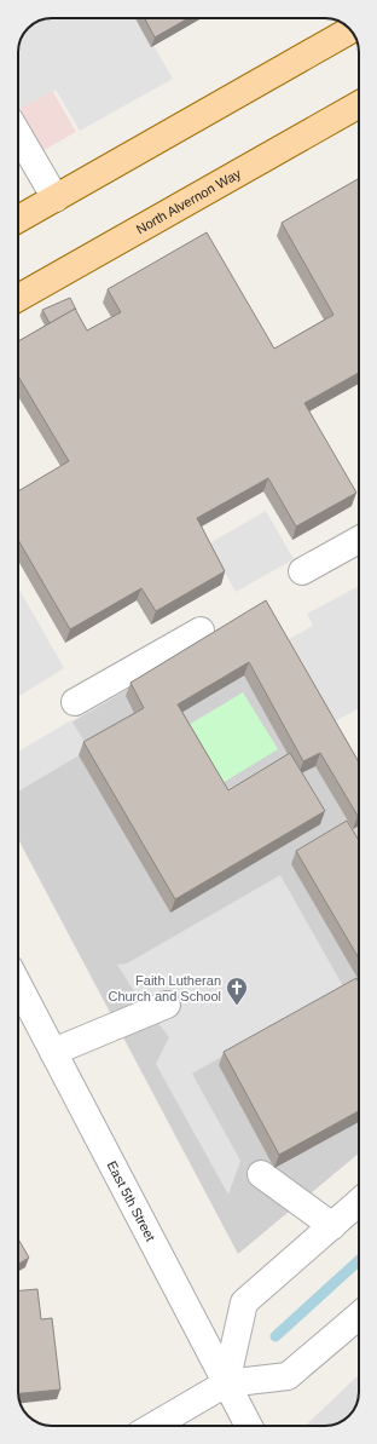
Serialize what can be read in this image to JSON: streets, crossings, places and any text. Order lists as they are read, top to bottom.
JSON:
{
  "streets": {
    "main road": ["North Alvernon Way"],
    "street": ["East 5th Street"]
  },
  "places": {
    "church": ["Faith Lutheran Church and School"]
  }
}
